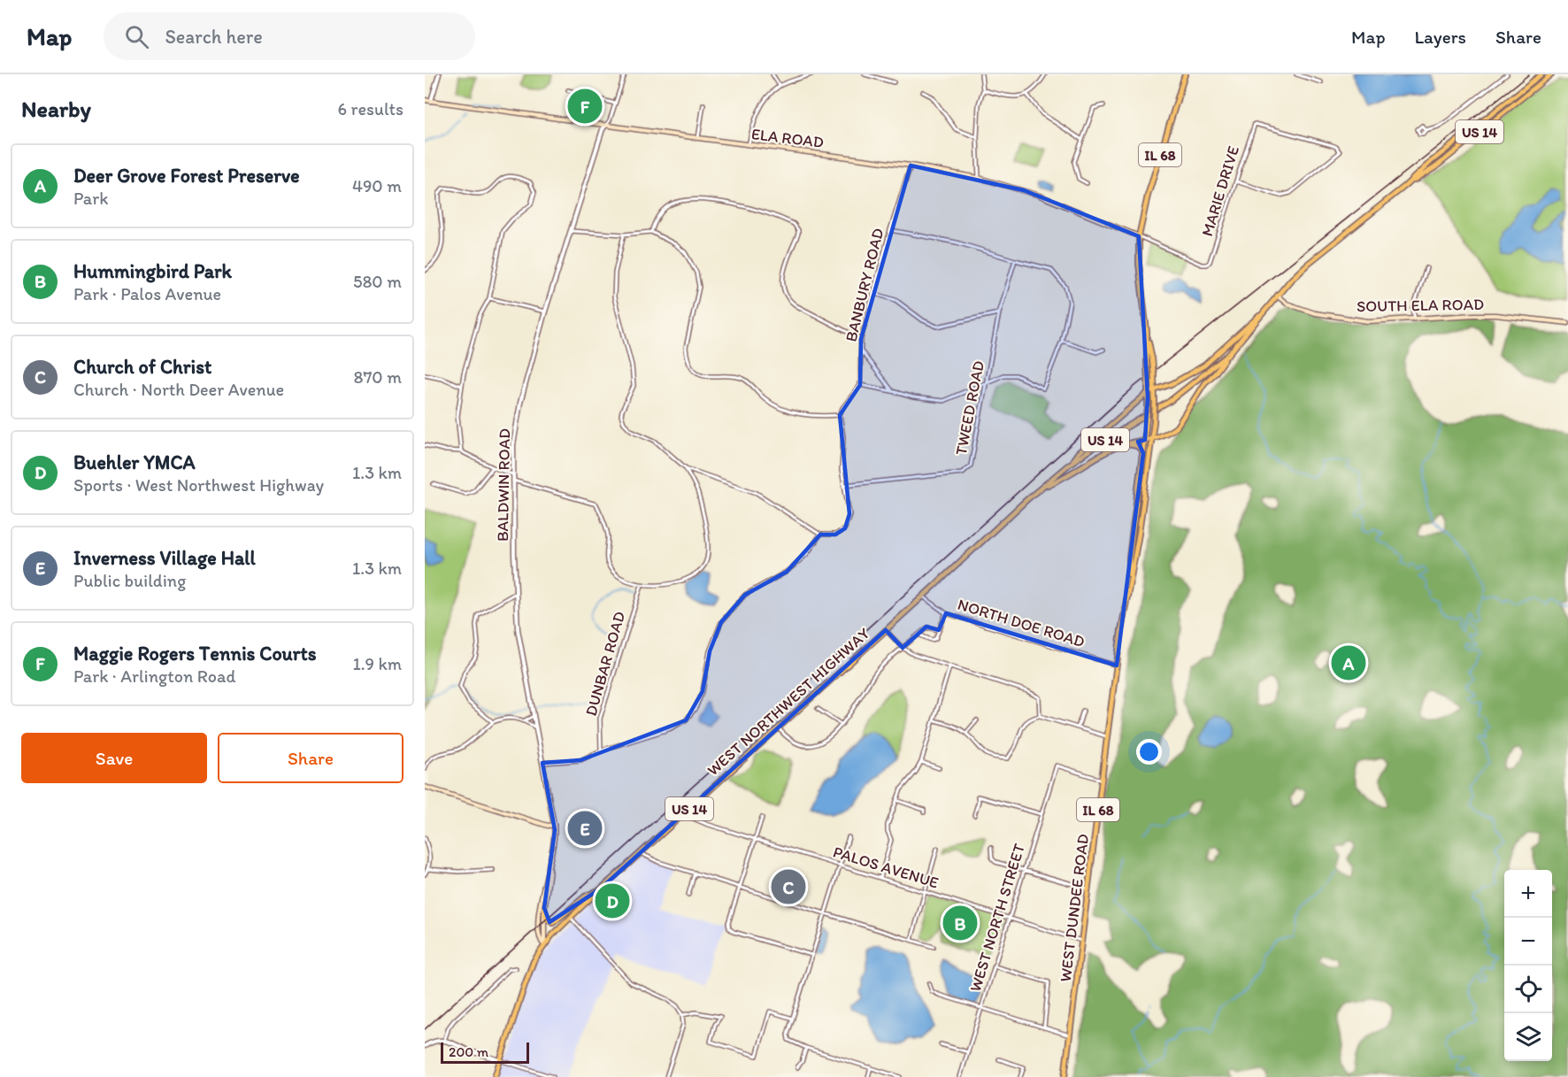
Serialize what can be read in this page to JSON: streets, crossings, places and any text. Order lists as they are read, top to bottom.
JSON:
{
  "streets": {
    "main road": [
      "US 14",
      "ELA ROAD",
      "IL 68",
      "SOUTH ELA ROAD",
      "WEST NORTHWEST HIGHWAY",
      "WEST DUNDEE ROAD"
    ],
    "street": [
      "MARIE DRIVE",
      "BANBURY ROAD",
      "TWEED ROAD",
      "BALDWIN ROAD",
      "NORTH DOE ROAD",
      "DUNBAR ROAD",
      "PALOS AVENUE",
      "WEST NORTH STREET"
    ]
  },
  "crossings": [
    ["US 14", "SOUTH ELA ROAD"],
    ["US 14", "WEST NORTHWEST HIGHWAY"],
    ["ELA ROAD", "IL 68"],
    ["ELA ROAD", "MARIE DRIVE"],
    ["ELA ROAD", "BANBURY ROAD"],
    ["ELA ROAD", "BALDWIN ROAD"],
    ["IL 68", "MARIE DRIVE"],
    ["IL 68", "WEST DUNDEE ROAD"],
    ["NORTH DOE ROAD", "WEST NORTHWEST HIGHWAY"],
    ["NORTH DOE ROAD", "WEST DUNDEE ROAD"],
    ["WEST NORTHWEST HIGHWAY", "PALOS AVENUE"],
    ["PALOS AVENUE", "WEST DUNDEE ROAD"],
    ["PALOS AVENUE", "WEST NORTH STREET"],
    ["WEST DUNDEE ROAD", "WEST NORTH STREET"]
  ],
  "scale_bar": "200 m",
  "page": {
    "header": "Map",
    "search": "Search here",
    "nav": ["Map", "Layers", "Share"],
    "heading": ["Nearby", "6 results"],
    "pins": [
      "F",
      "A",
      "E",
      "C",
      "D",
      "B"
    ],
    "list": [
      {
        "mark": "A",
        "name": "Deer Grove Forest Preserve",
        "note": "Park",
        "value": "490 m"
      },
      {
        "mark": "B",
        "name": "Hummingbird Park",
        "note": "Park · Palos Avenue",
        "value": "580 m"
      },
      {
        "mark": "C",
        "name": "Church of Christ",
        "note": "Church · North Deer Avenue",
        "value": "870 m"
      },
      {
        "mark": "D",
        "name": "Buehler YMCA",
        "note": "Sports · West Northwest Highway",
        "value": "1.3 km"
      },
      {
        "mark": "E",
        "name": "Inverness Village Hall",
        "note": "Public building",
        "value": "1.3 km"
      },
      {
        "mark": "F",
        "name": "Maggie Rogers Tennis Courts",
        "note": "Park · Arlington Road",
        "value": "1.9 km"
      }
    ],
    "buttons": ["Save", "Share"],
    "map_buttons": ["+", "−"],
    "scale": "200 m"
  }
}
